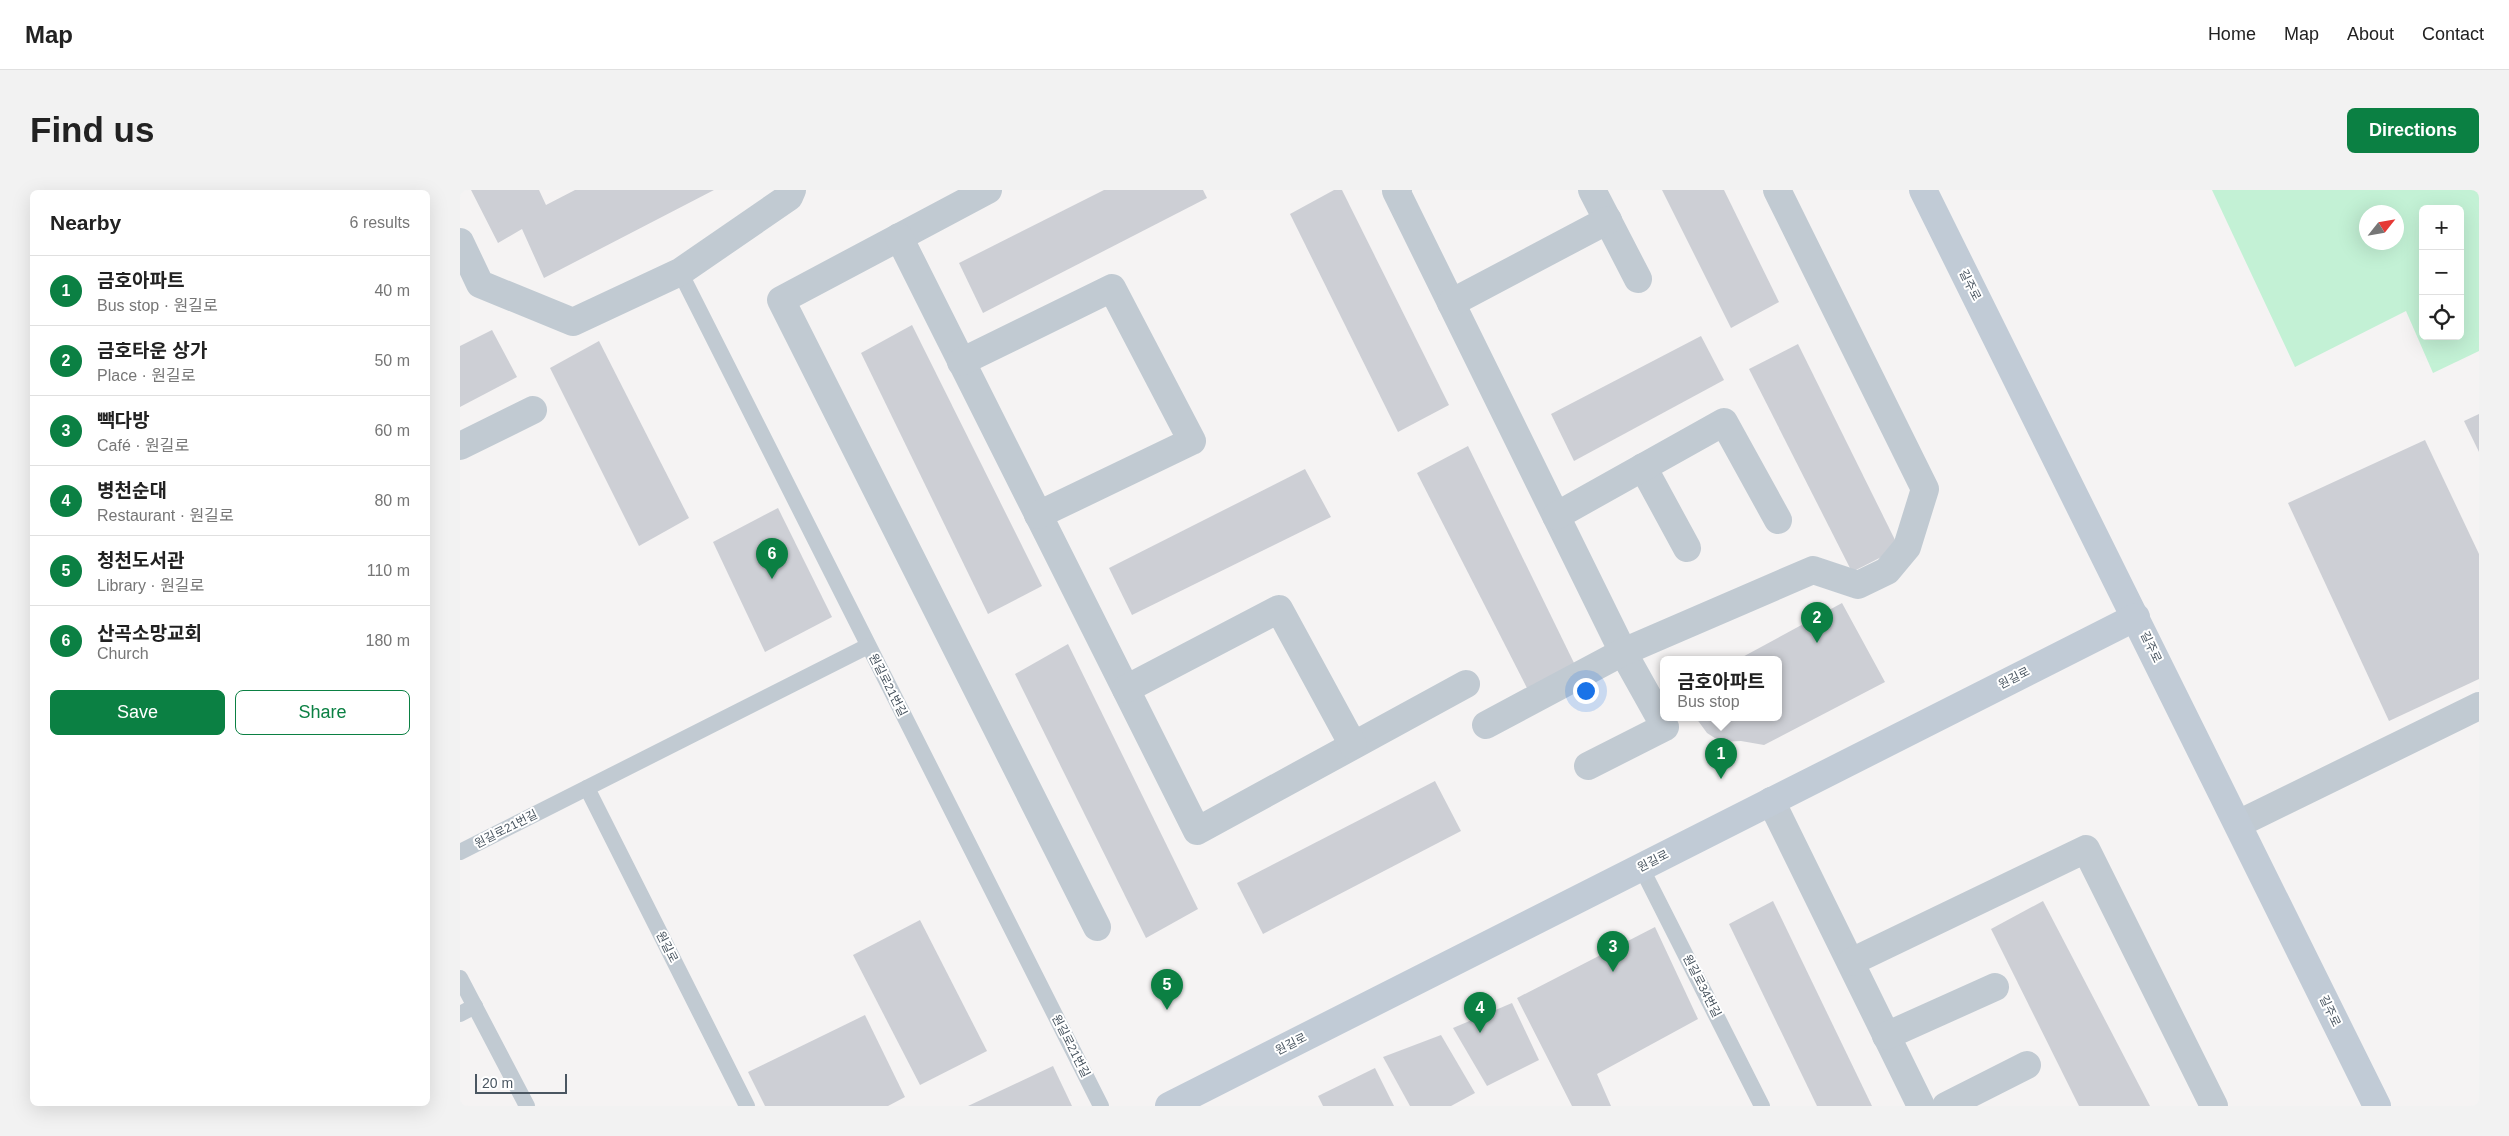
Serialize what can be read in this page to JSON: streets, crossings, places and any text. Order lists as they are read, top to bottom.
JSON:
{
  "streets": {
    "street": ["길주로", "원길로"],
    "lane": ["원길로21번길", "원길로34번길"]
  },
  "crossings": [
    ["길주로", "원길로"],
    ["원길로", "원길로21번길"],
    ["원길로", "원길로34번길"]
  ],
  "scale_bar": "20 m",
  "north": "top right",
  "page": {
    "header": "Map",
    "nav": [
      "Home",
      "Map",
      "About",
      "Contact"
    ],
    "buttons": [
      "Directions",
      ["Save", "Share"]
    ],
    "title": "Find us",
    "heading": ["Nearby", "6 results"],
    "map_buttons": ["+", "−"],
    "list": [
      {
        "mark": "1",
        "name": "금호아파트",
        "note": "Bus stop · 원길로",
        "value": "40 m"
      },
      {
        "mark": "2",
        "name": "금호타운 상가",
        "note": "Place · 원길로",
        "value": "50 m"
      },
      {
        "mark": "3",
        "name": "빽다방",
        "note": "Café · 원길로",
        "value": "60 m"
      },
      {
        "mark": "4",
        "name": "병천순대",
        "note": "Restaurant · 원길로",
        "value": "80 m"
      },
      {
        "mark": "5",
        "name": "청천도서관",
        "note": "Library · 원길로",
        "value": "110 m"
      },
      {
        "mark": "6",
        "name": "산곡소망교회",
        "note": "Church",
        "value": "180 m"
      }
    ],
    "pins": [
      "6",
      "2",
      "1",
      "3",
      "5",
      "4"
    ],
    "popup": ["금호아파트", "Bus stop"],
    "scale": "20 m"
  }
}
